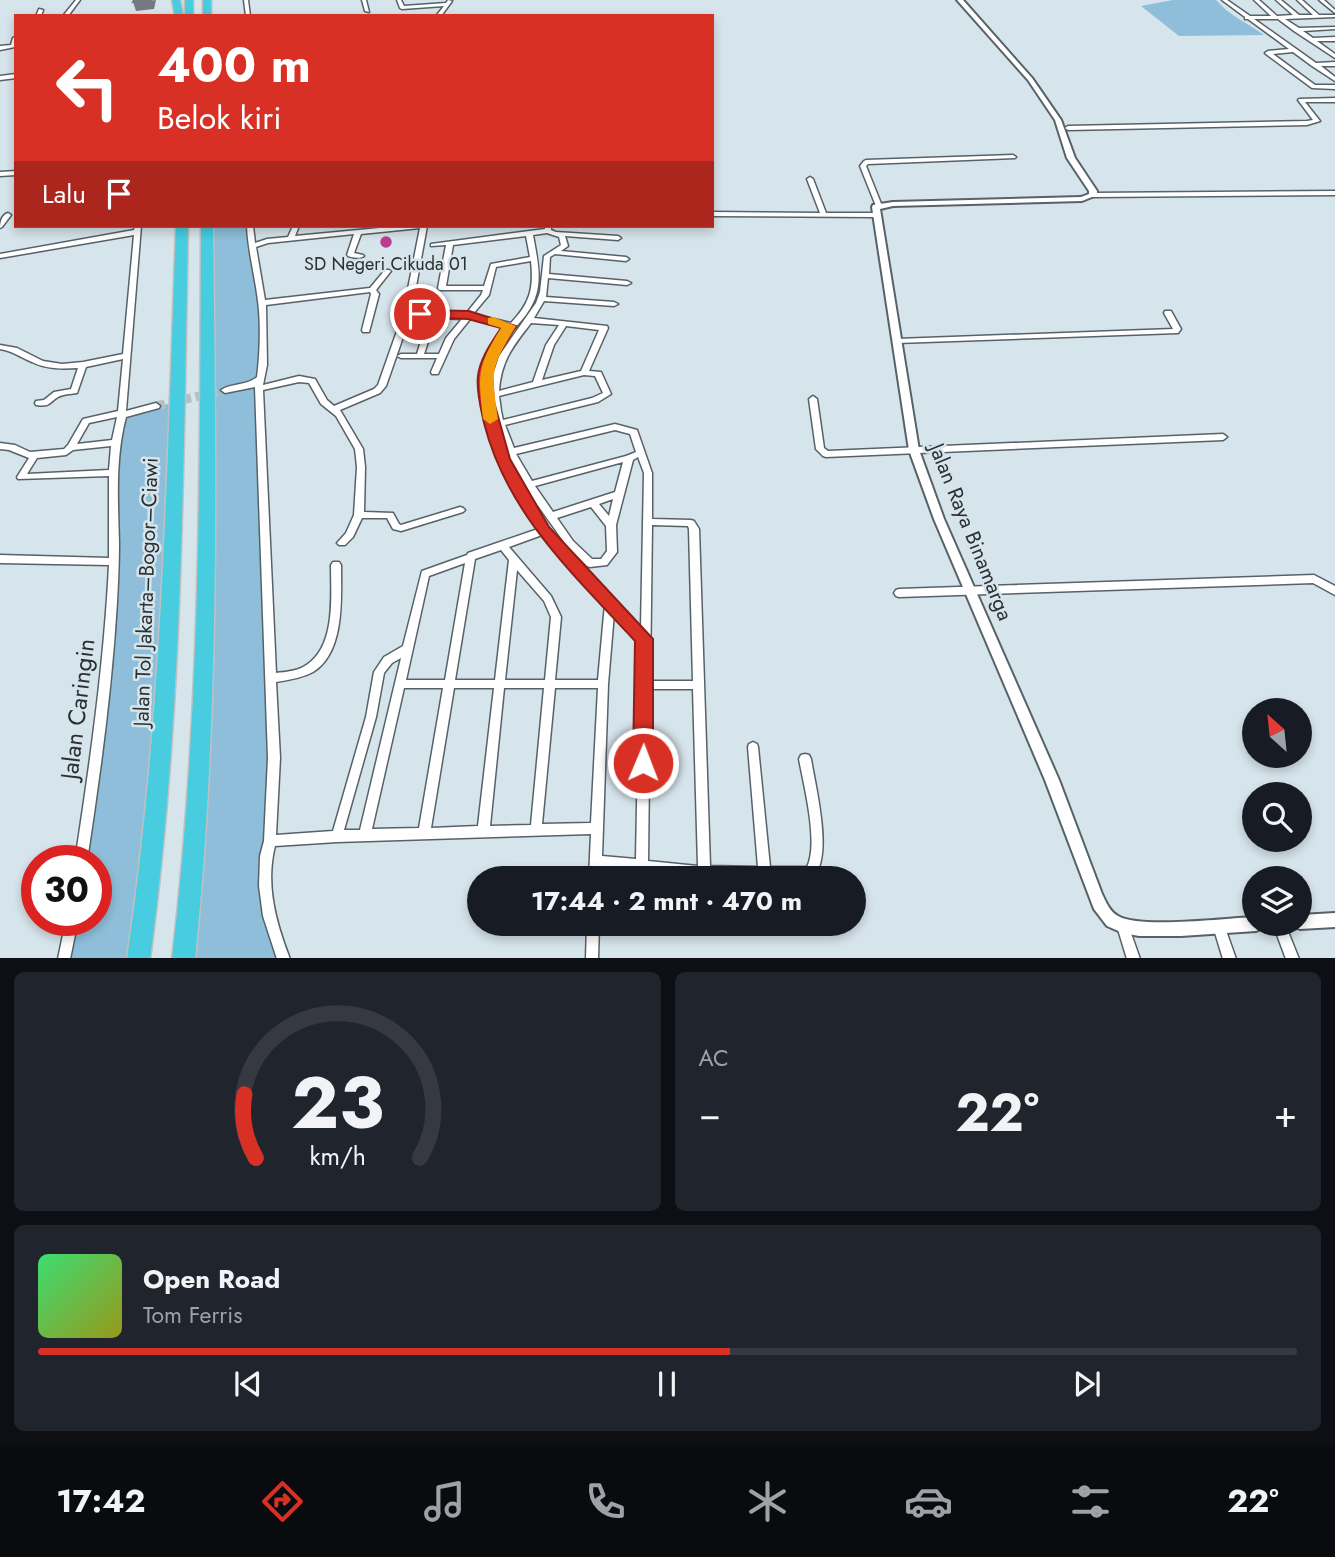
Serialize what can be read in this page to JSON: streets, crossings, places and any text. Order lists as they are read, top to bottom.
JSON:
{
  "streets": {
    "highway": ["Jalan Tol Jakarta–Bogor–Ciawi"],
    "street": ["Jalan Raya Binamarga", "Jalan Caringin"]
  },
  "places": ["SD Negeri Cikuda 01"],
  "north": "top left",
  "page": {
    "turn": ["400 m", "Belok kiri"],
    "then": "Lalu",
    "limit": "30",
    "trip": "17:44 · 2 mnt · 470 m",
    "tile": "AC",
    "heat": ["−", "22°", "+"],
    "song": ["Open Road", "Tom Ferris"],
    "tabs": ["17:42", "22°"],
    "gauge": ["23", "km/h"]
  }
}
